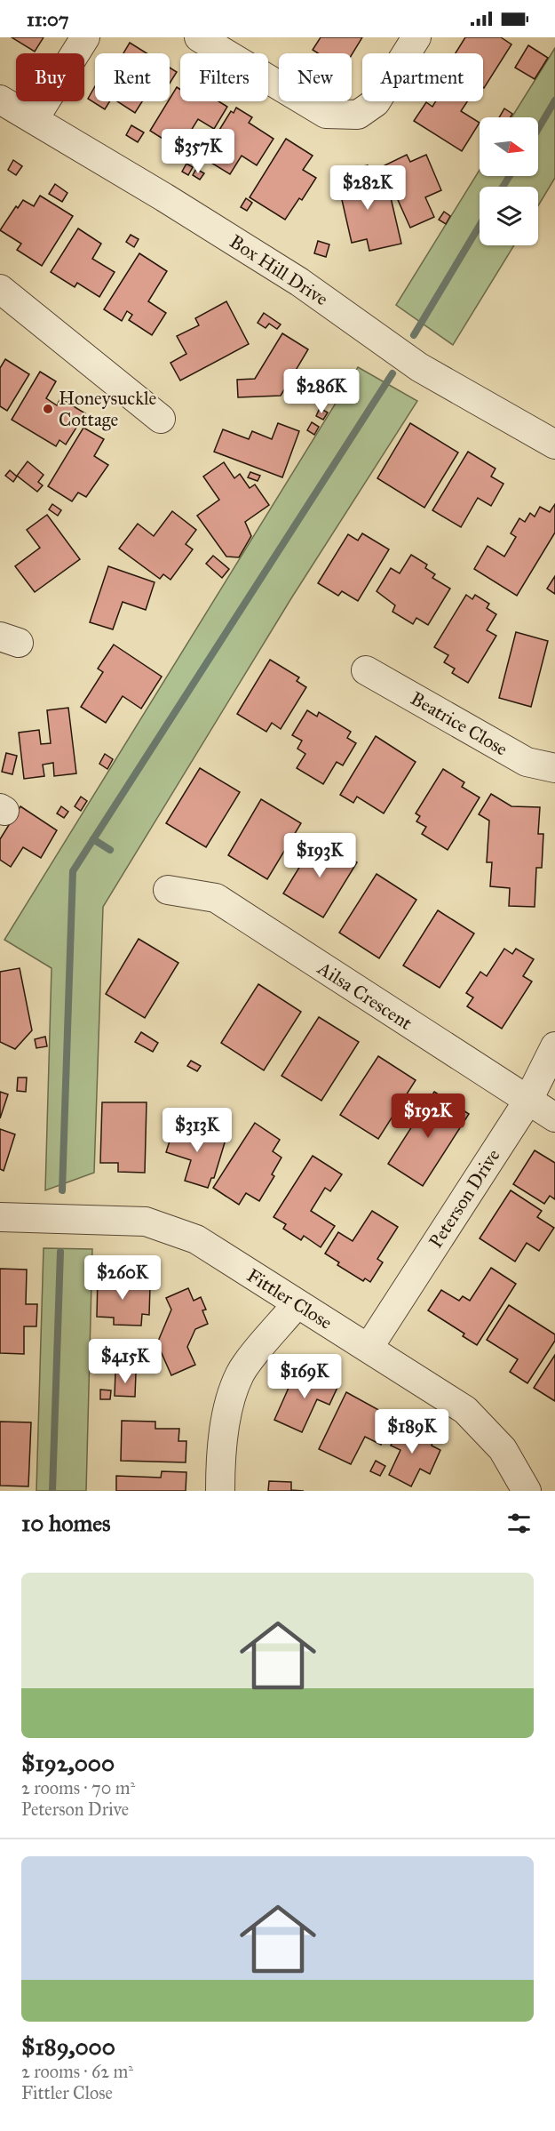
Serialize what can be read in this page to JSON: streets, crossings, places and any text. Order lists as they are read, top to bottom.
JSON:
{
  "streets": {
    "street": [
      "Box Hill Drive",
      "Beatrice Close",
      "Ailsa Crescent",
      "Peterson Drive",
      "Fittler Close"
    ]
  },
  "crossings": [
    ["Ailsa Crescent", "Peterson Drive"],
    ["Peterson Drive", "Fittler Close"]
  ],
  "places": ["Honeysuckle Cottage"],
  "north": "right",
  "page": {
    "status": "11:07",
    "chip": [
      "Buy",
      "Rent",
      "Filters",
      "New",
      "Apartment"
    ],
    "price": [
      "$357K",
      "$282K",
      "$286K",
      "$193K",
      "$192K",
      "$313K",
      "$260K",
      "$415K",
      "$169K",
      "$189K"
    ],
    "heading": "10 homes",
    "list": [
      {
        "name": "$192,000",
        "note": "2 rooms · 70 m² · Peterson Drive"
      },
      {
        "name": "$189,000",
        "note": "2 rooms · 62 m² · Fittler Close"
      }
    ]
  }
}
